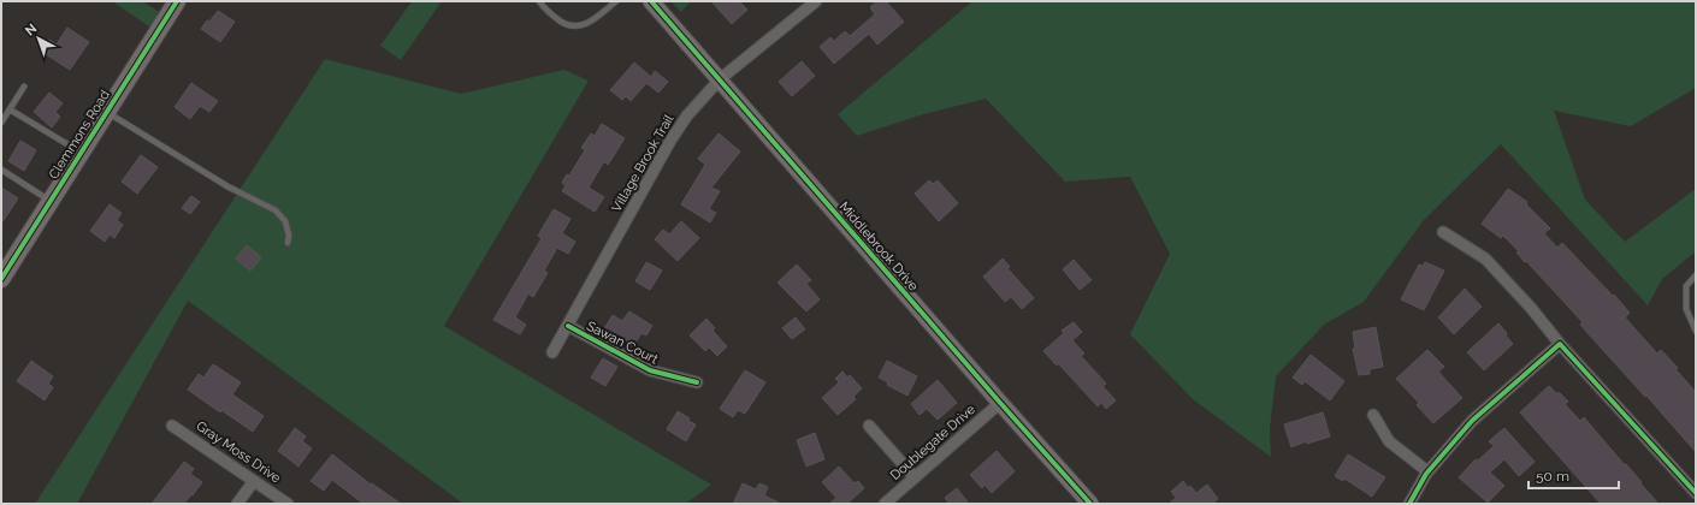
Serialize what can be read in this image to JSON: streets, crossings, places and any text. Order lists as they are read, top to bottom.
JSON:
{
  "streets": {
    "main road": ["Clemmons Road"],
    "street": [
      "Village Brook Trail",
      "Middlebrook Drive",
      "Sawan Court",
      "Doublegate Drive",
      "Gray Moss Drive"
    ]
  },
  "crossings": [
    ["Village Brook Trail", "Middlebrook Drive"],
    ["Village Brook Trail", "Sawan Court"],
    ["Middlebrook Drive", "Doublegate Drive"]
  ],
  "scale_bar": "50 m",
  "north": "top left"
}
